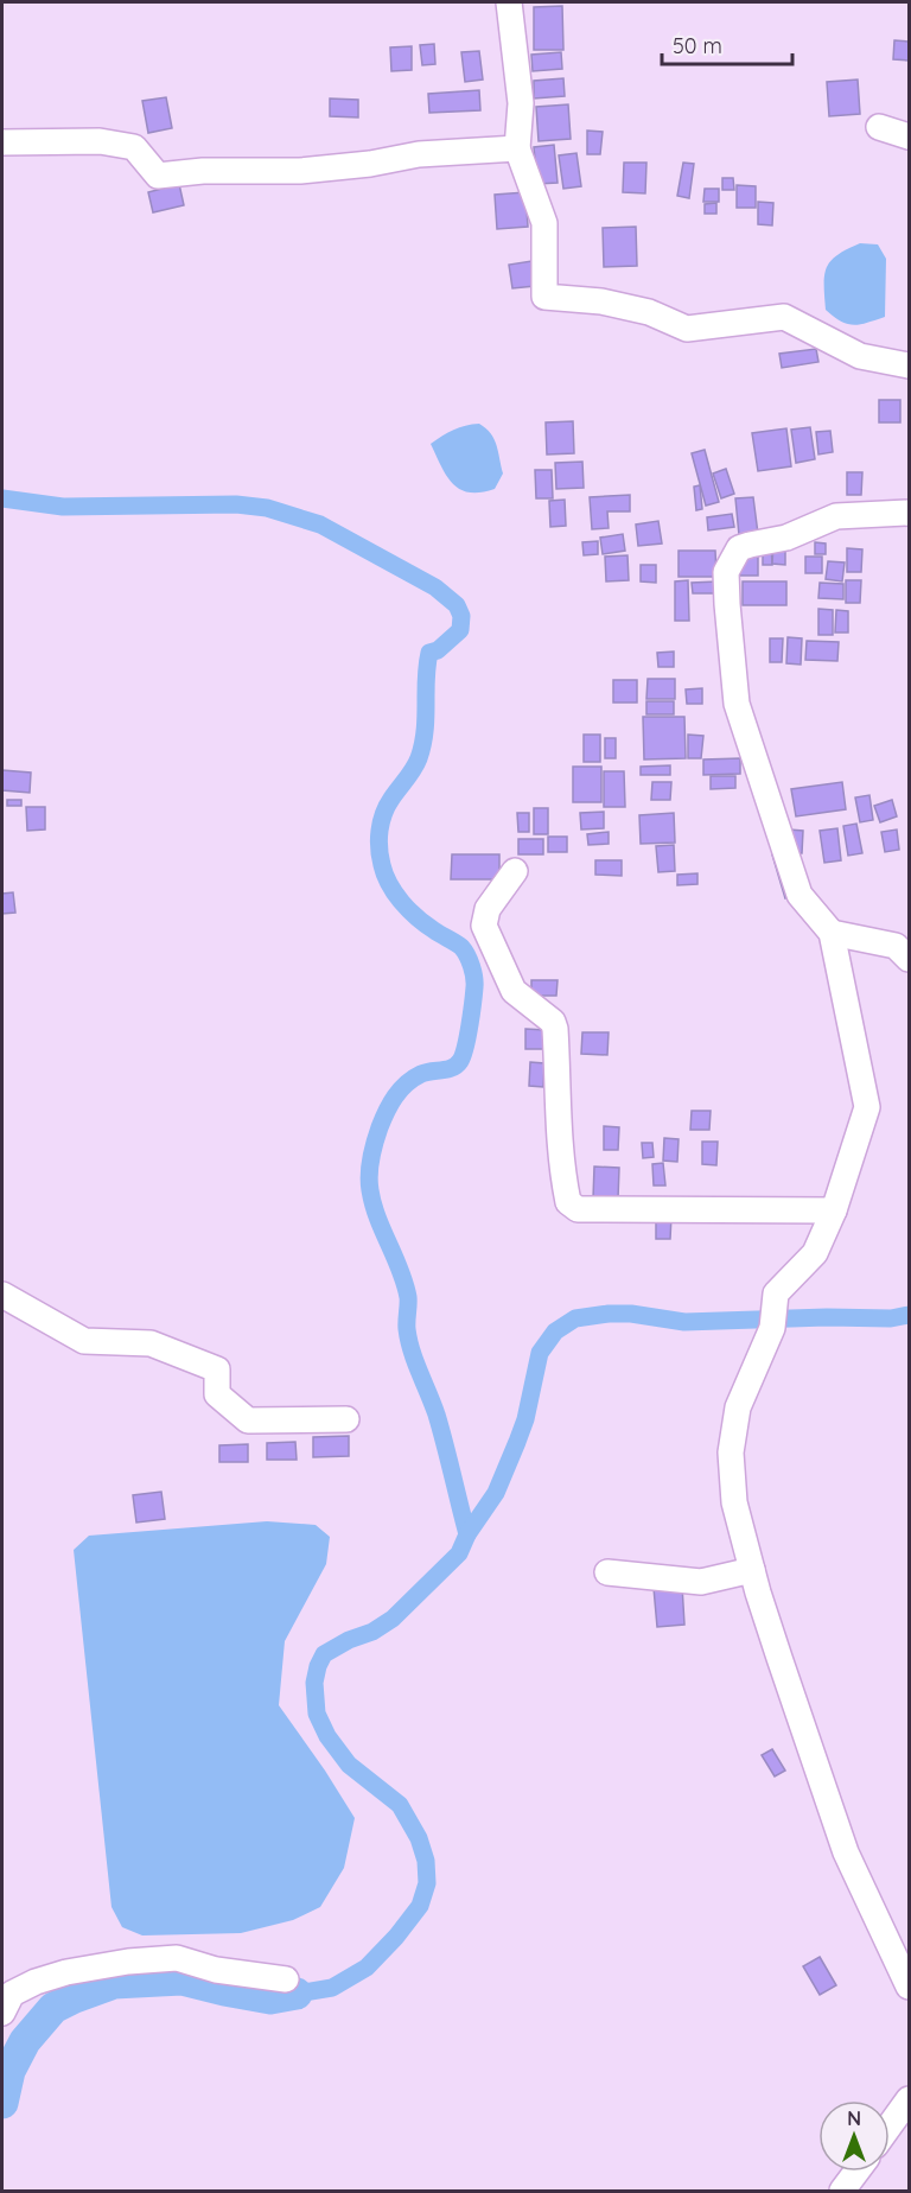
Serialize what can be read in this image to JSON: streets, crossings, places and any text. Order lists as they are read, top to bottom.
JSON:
{
  "scale_bar": "50 m",
  "north": "top"
}
